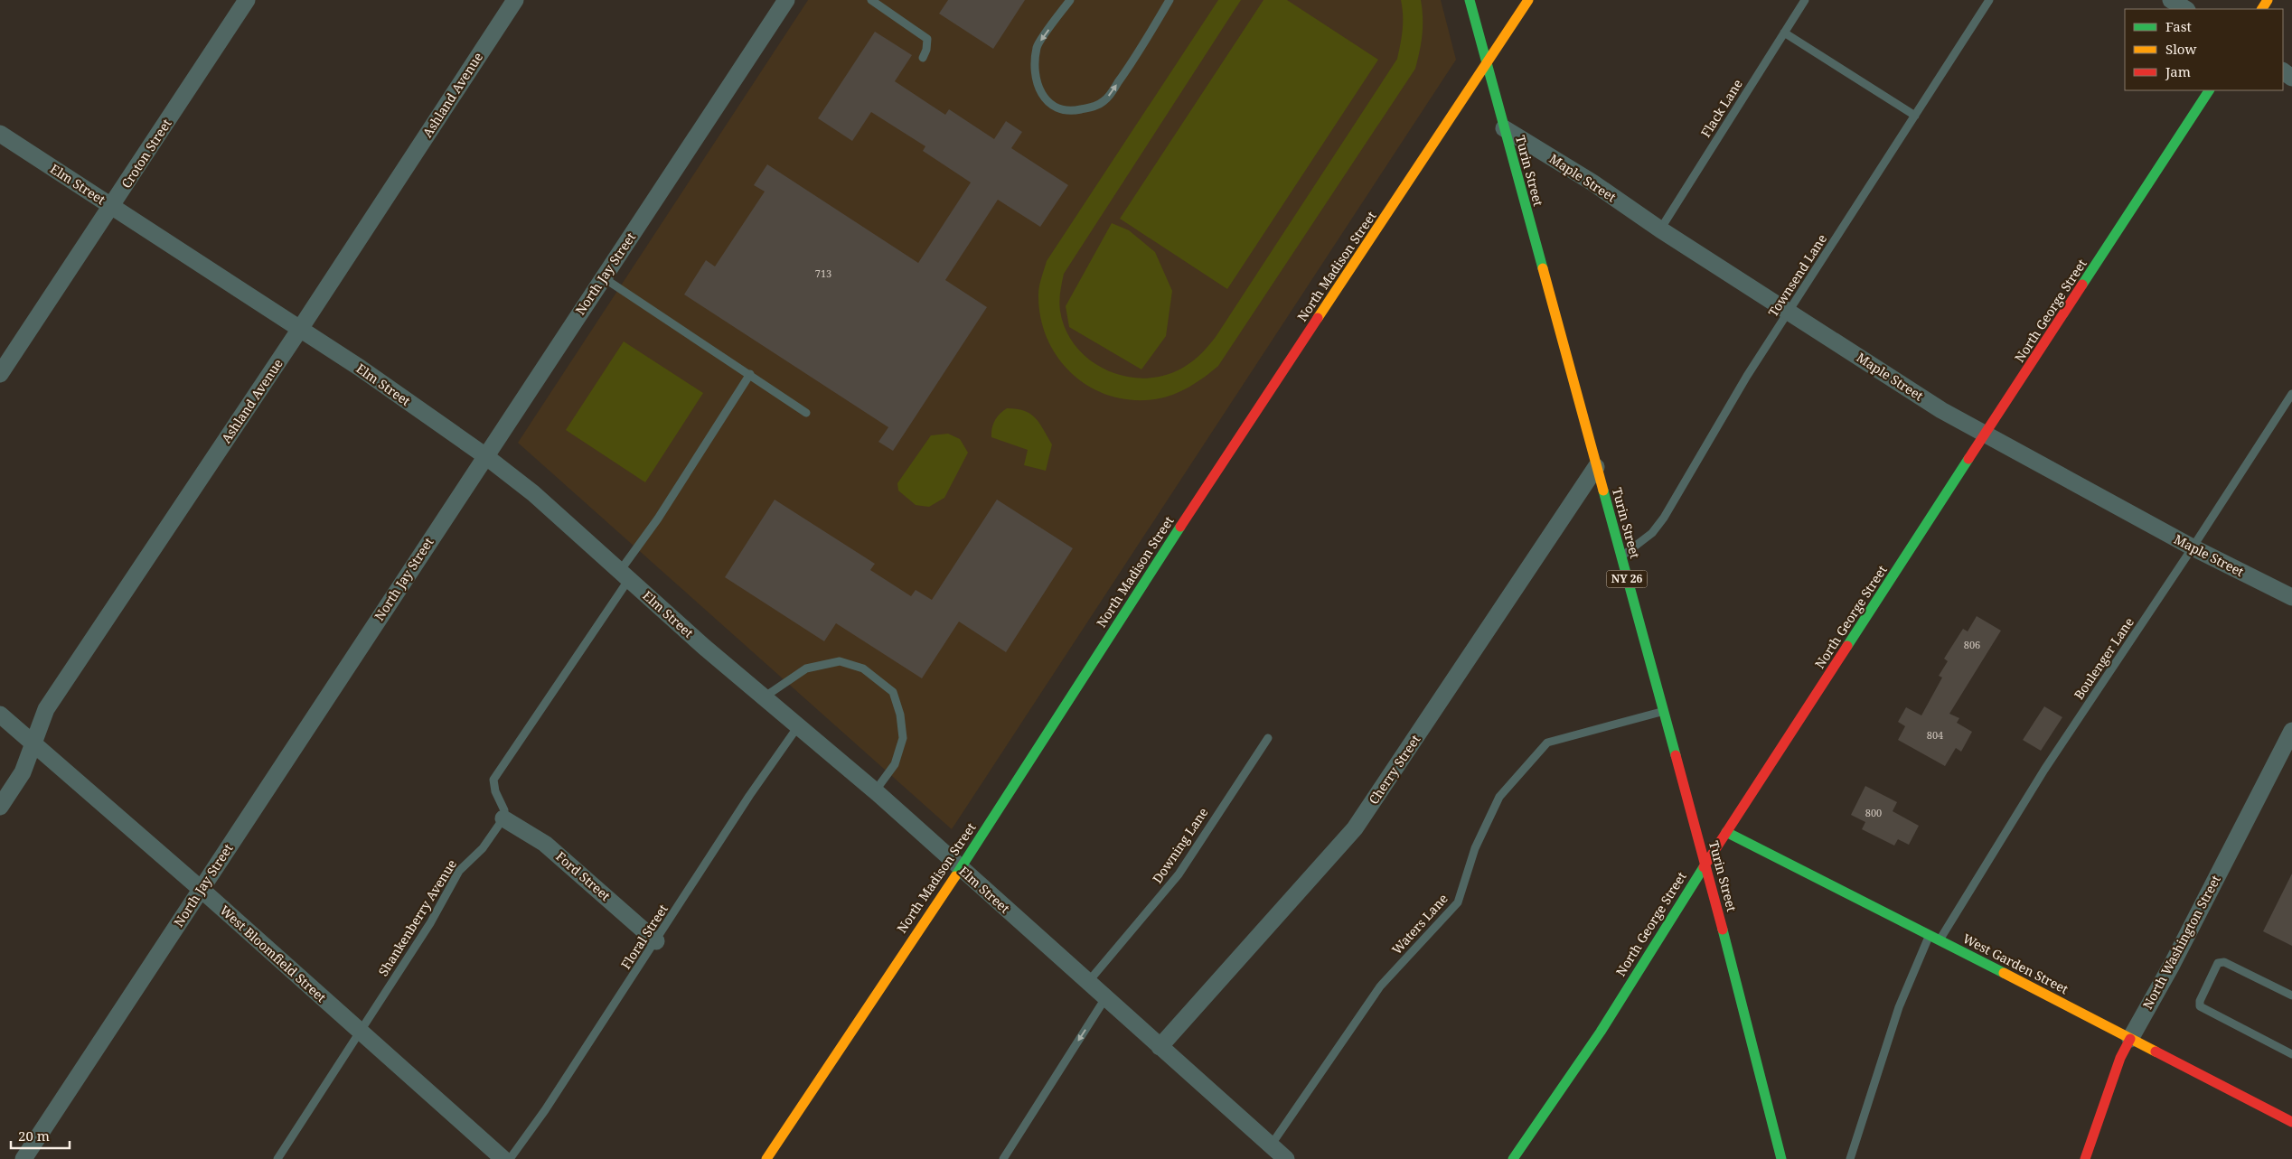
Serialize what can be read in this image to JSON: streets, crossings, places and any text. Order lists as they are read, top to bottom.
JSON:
{
  "streets": {
    "street": [
      "Ashland Avenue",
      "Croton Street",
      "Turin Street",
      "Maple Street",
      "Elm Street",
      "North Madison Street",
      "North Jay Street",
      "North George Street",
      "NY 26",
      "Cherry Street",
      "Ford Street",
      "North Washington Street",
      "West Bloomfield Street",
      "West Garden Street"
    ],
    "lane": [
      "Flack Lane",
      "Townsend Lane",
      "Boulenger Lane",
      "Downing Lane",
      "Shankenberry Avenue",
      "Waters Lane",
      "Floral Street"
    ]
  },
  "crossings": [
    ["Ashland Avenue", "Elm Street"],
    ["Ashland Avenue", "West Bloomfield Street"],
    ["Flack Lane", "Maple Street"],
    ["Croton Street", "Elm Street"],
    ["Turin Street", "Maple Street"],
    ["Turin Street", "North Madison Street"],
    ["Turin Street", "Townsend Lane"],
    ["Turin Street", "North George Street"],
    ["Turin Street", "Cherry Street"],
    ["Turin Street", "Waters Lane"],
    ["Maple Street", "Townsend Lane"],
    ["Maple Street", "North George Street"],
    ["Maple Street", "Boulenger Lane"],
    ["Elm Street", "North Madison Street"],
    ["Elm Street", "North Jay Street"],
    ["Elm Street", "Cherry Street"],
    ["Elm Street", "Downing Lane"],
    ["Elm Street", "Waters Lane"],
    ["Elm Street", "Floral Street"],
    ["North Jay Street", "West Bloomfield Street"],
    ["North George Street", "West Garden Street"],
    ["Boulenger Lane", "West Garden Street"],
    ["Ford Street", "Shankenberry Avenue"],
    ["Ford Street", "Floral Street"],
    ["Shankenberry Avenue", "West Bloomfield Street"],
    ["North Washington Street", "West Garden Street"]
  ],
  "house_numbers": [
    "713",
    "806",
    "804",
    "800"
  ],
  "legend": ["Fast", "Slow", "Jam"],
  "scale_bar": "20 m"
}
